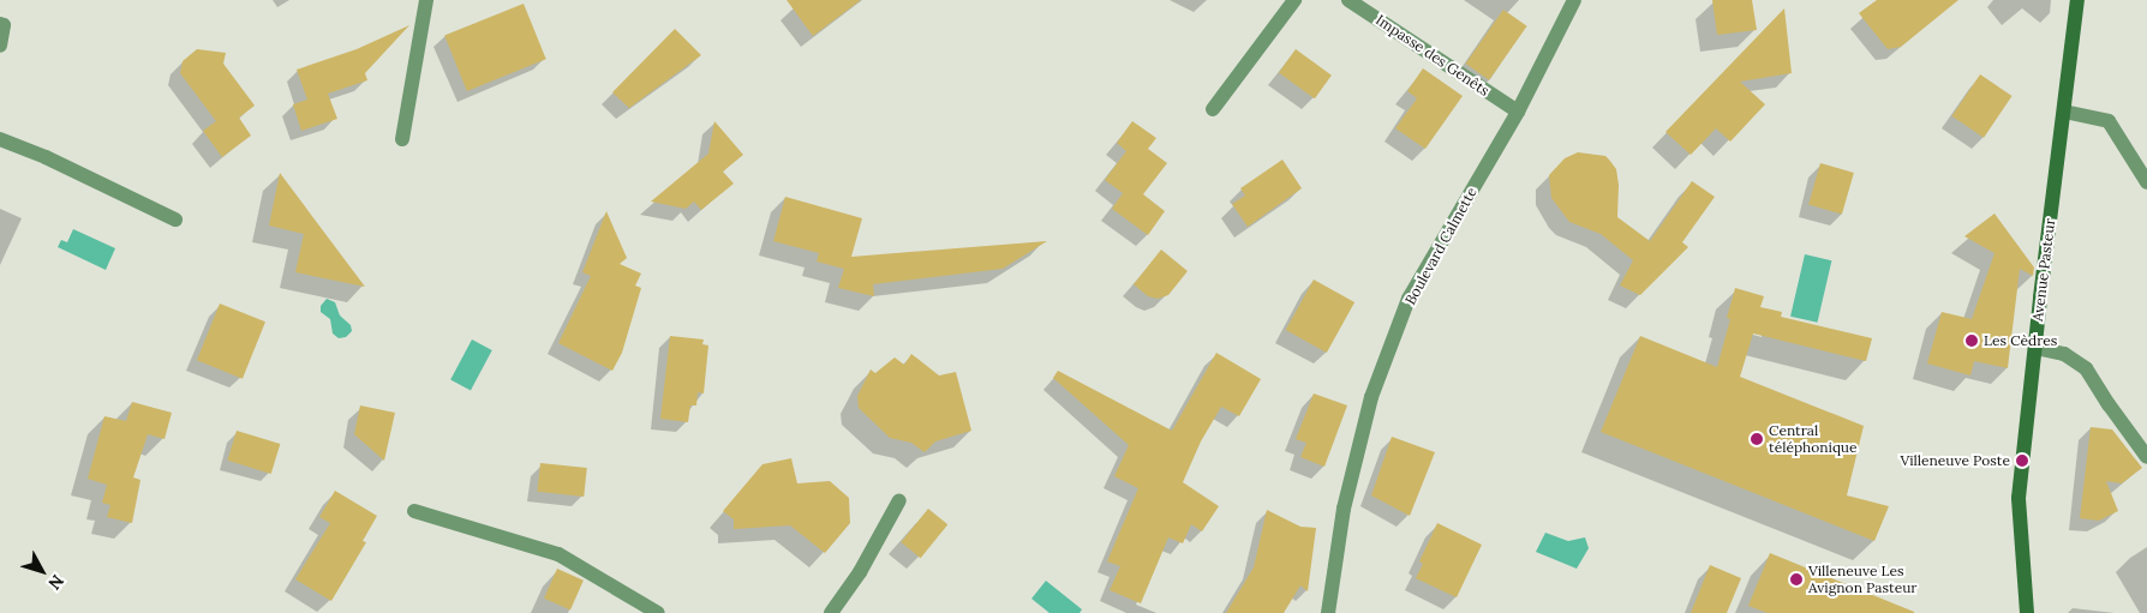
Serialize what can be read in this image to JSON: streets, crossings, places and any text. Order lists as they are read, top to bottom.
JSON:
{
  "streets": {
    "street": ["Impasse des Genêts", "Boulevard Calmette", "Avenue Pasteur"]
  },
  "crossings": [
    ["Impasse des Genêts", "Boulevard Calmette"]
  ],
  "places": [
    "Les Cèdres",
    "Central téléphonique",
    "Villeneuve Poste",
    "Villeneuve Les Avignon Pasteur"
  ],
  "north": "bottom right"
}
